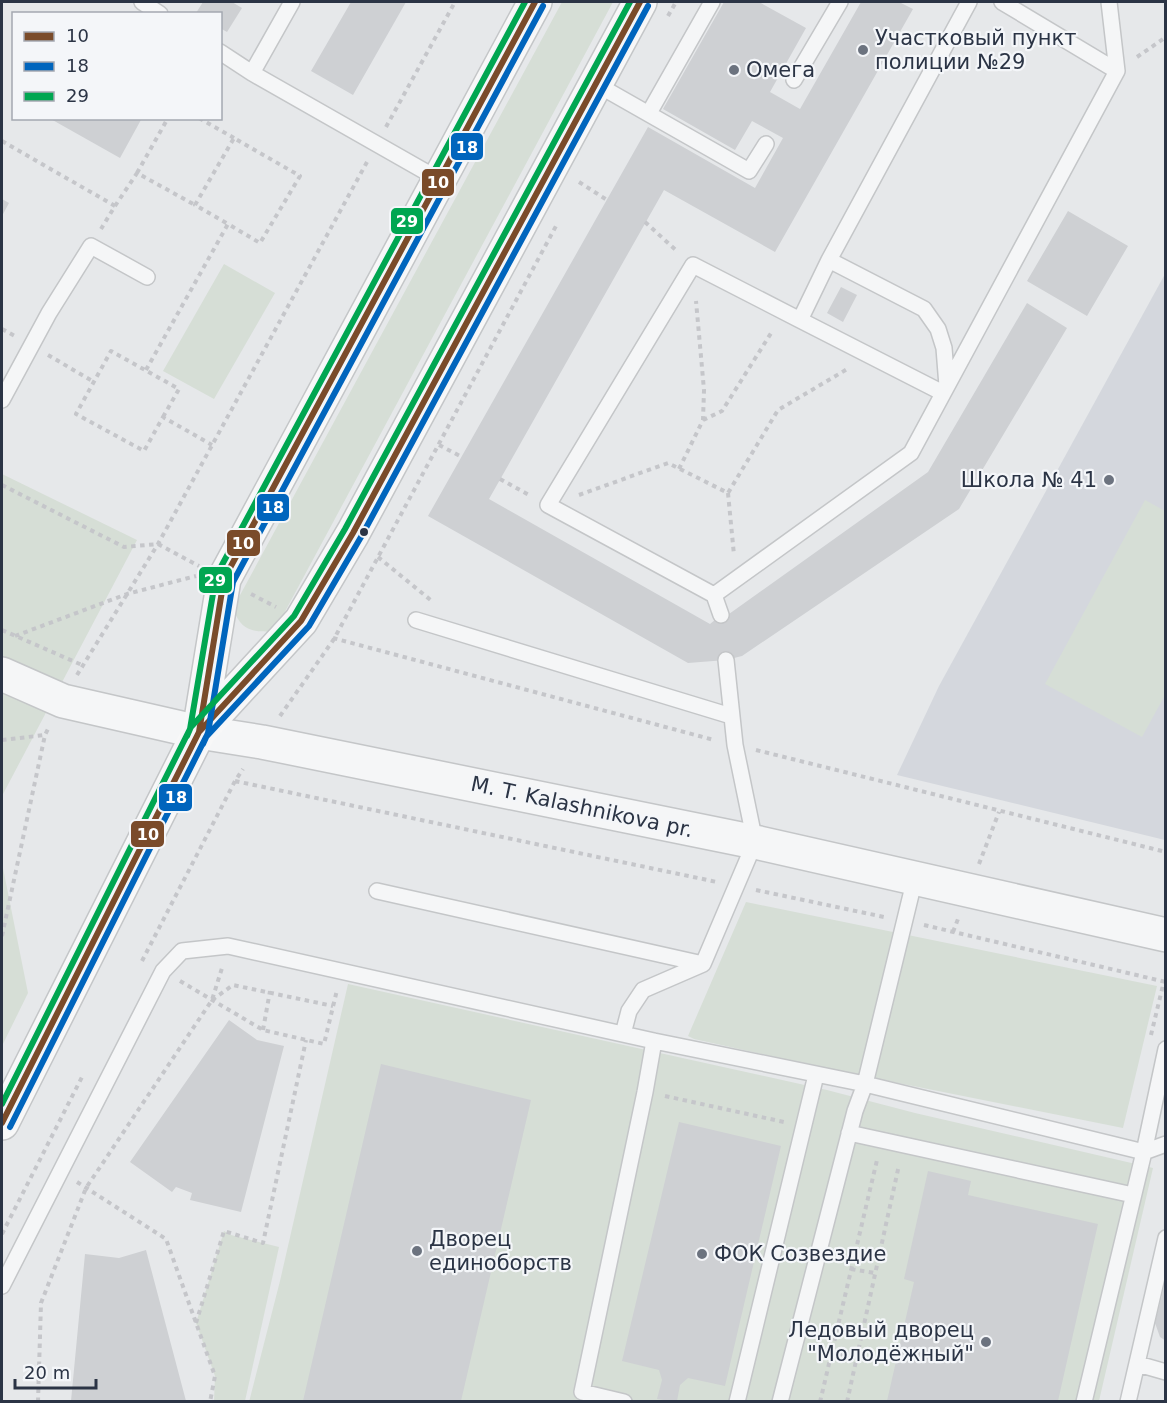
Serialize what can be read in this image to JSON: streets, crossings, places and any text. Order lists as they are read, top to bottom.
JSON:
{
  "streets": {
    "street": ["M. T. Kalashnikova pr."]
  },
  "places": [
    "Участковый пункт полиции №29",
    "Омега",
    "Школа № 41",
    "Дворец единоборств",
    "ФОК Созвездие",
    "Ледовый дворец \"Молодёжный\""
  ],
  "lines": ["transit line 10", "transit line 29", "transit line 18"],
  "legend": ["10", "18", "29"],
  "scale_bar": "20 m"
}
